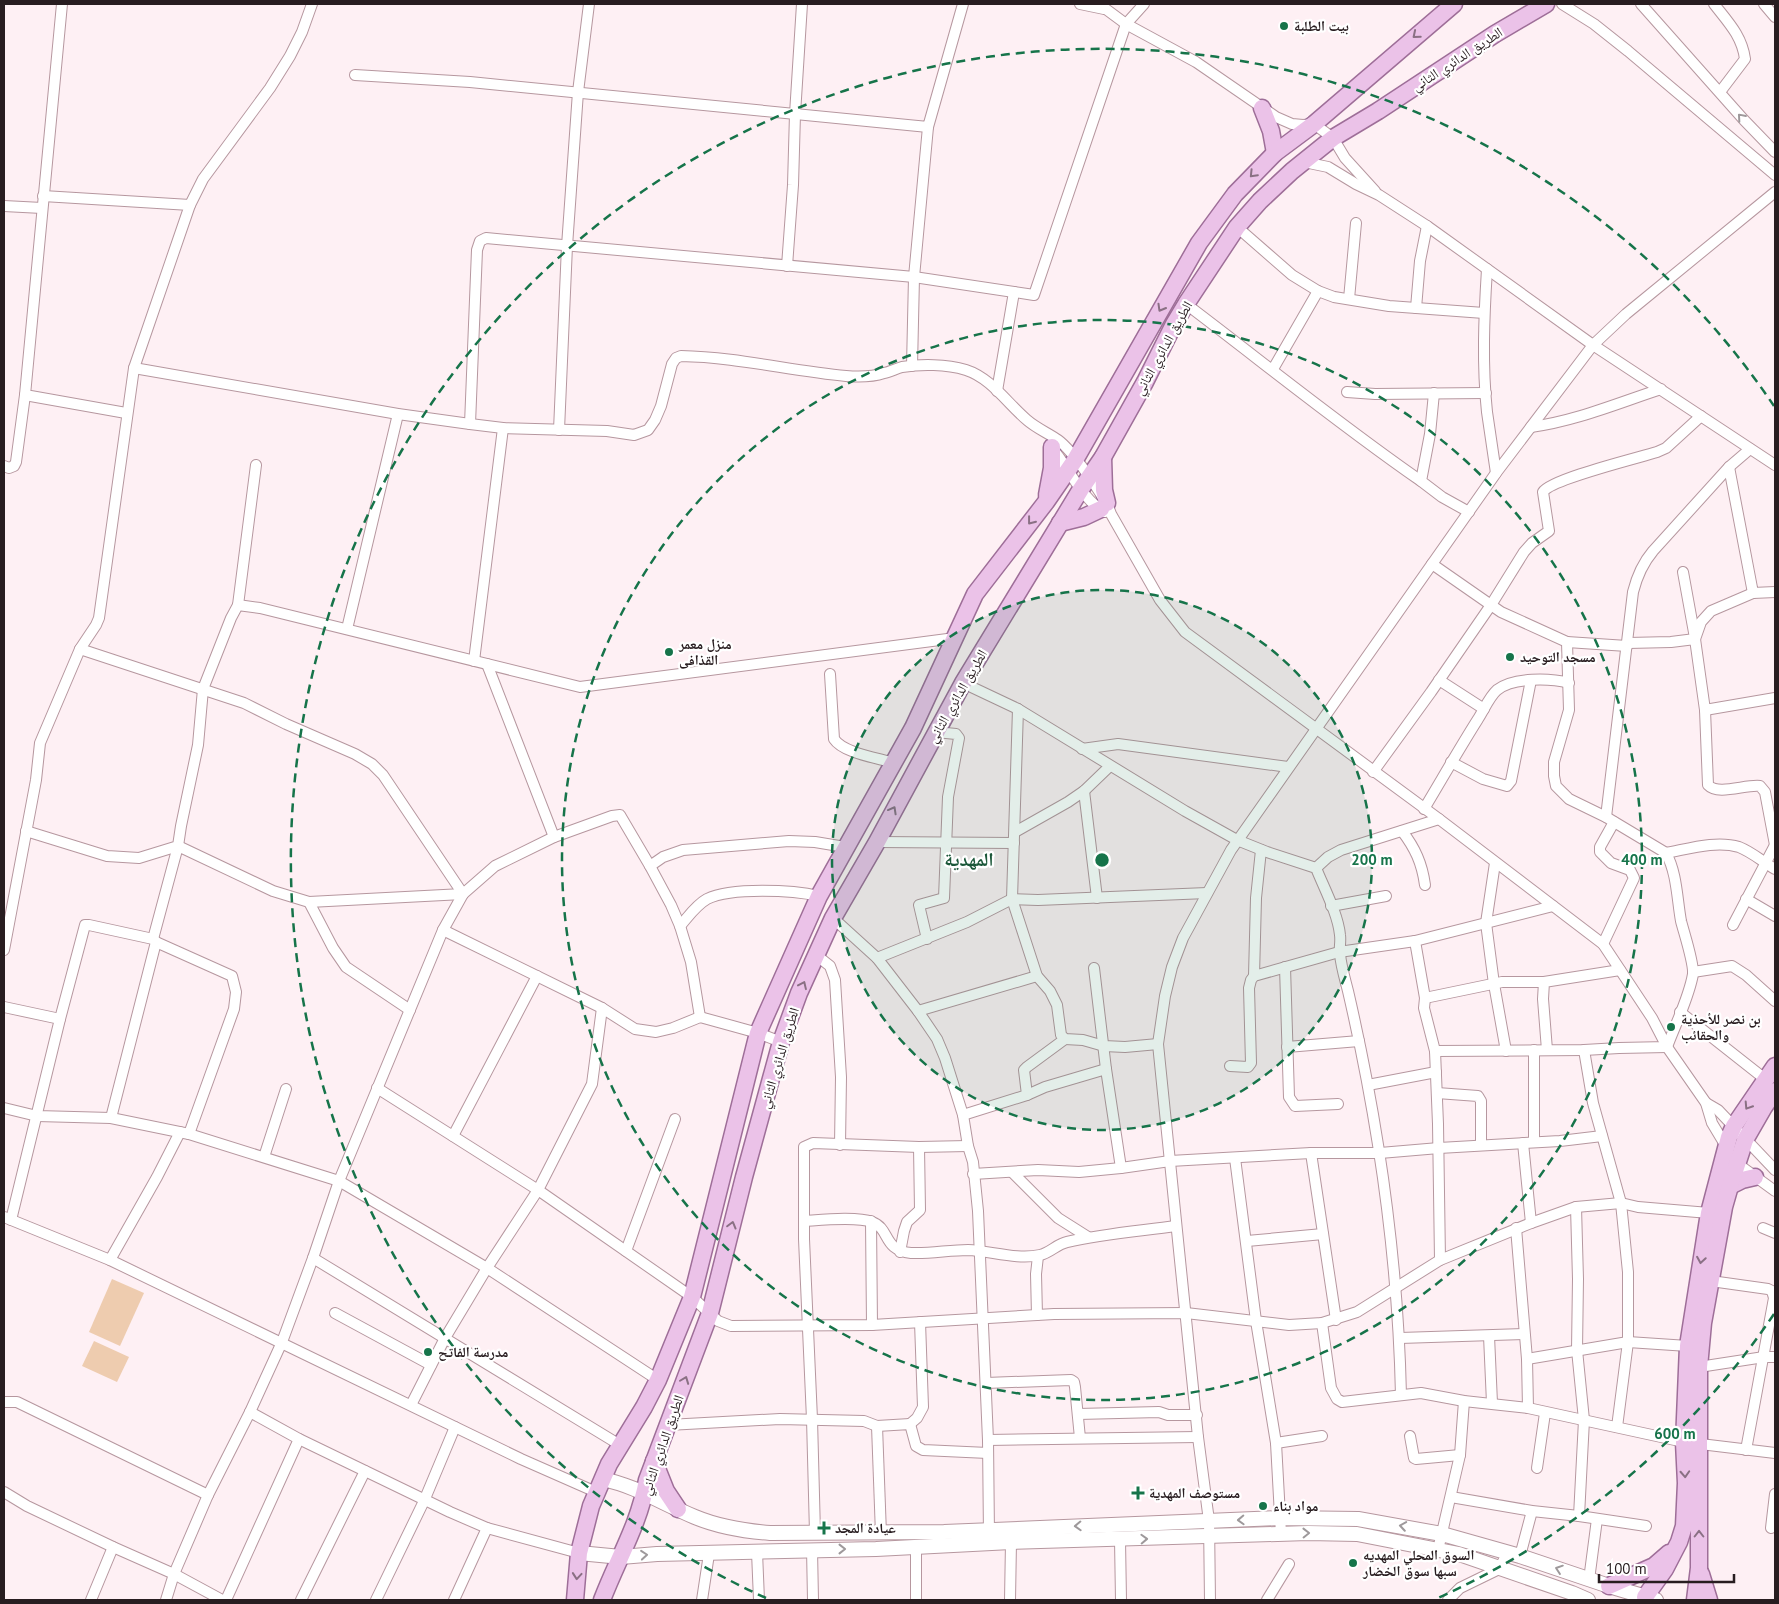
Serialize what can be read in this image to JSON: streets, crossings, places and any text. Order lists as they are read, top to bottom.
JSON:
{
  "streets": {
    "main road": ["الطريق الدائري الثاني"]
  },
  "districts": ["المهدية"],
  "places": {
    "other": [
      "بيت الطلبة",
      "منزل معمر القذافى",
      "مسجد التوحيد",
      "بن نصر للأحذية والحقائب",
      "مدرسة الفاتح",
      "مواد بناء",
      "السوق المحلي المهديه سبها سوق الخضار"
    ],
    "health": ["مستوصف المهدية", "عيادة المجد"]
  },
  "scale_bar": "100 m",
  "rings": ["200 m", "400 m", "600 m"]
}
